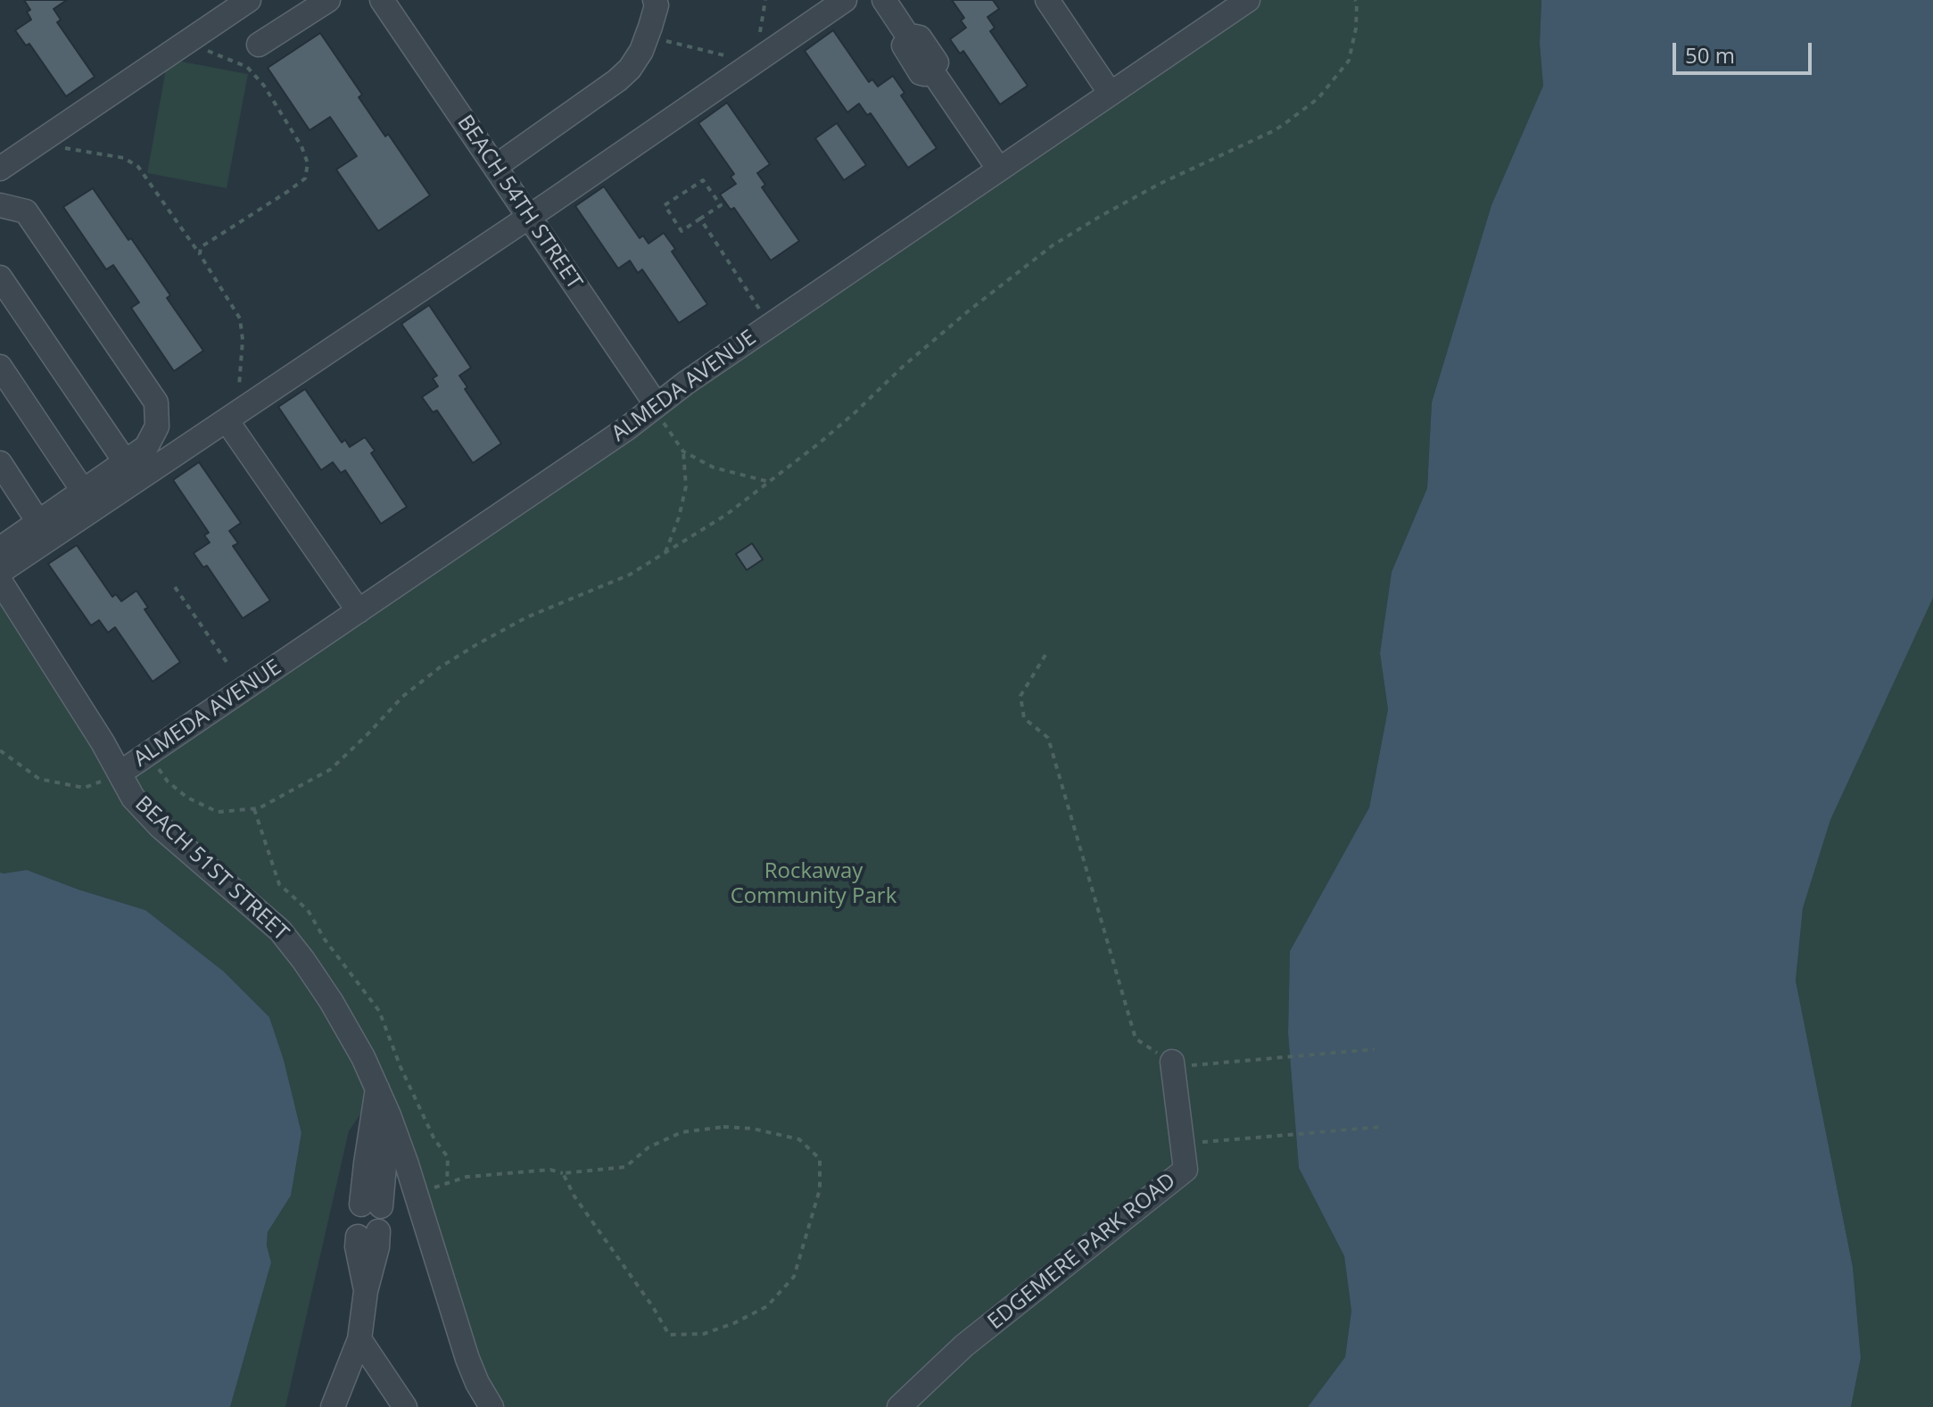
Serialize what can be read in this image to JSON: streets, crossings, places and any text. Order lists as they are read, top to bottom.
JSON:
{
  "streets": {
    "street": [
      "BEACH 54TH STREET",
      "ALMEDA AVENUE",
      "BEACH 51ST STREET",
      "EDGEMERE PARK ROAD"
    ]
  },
  "crossings": [
    ["BEACH 54TH STREET", "ALMEDA AVENUE"],
    ["ALMEDA AVENUE", "BEACH 51ST STREET"]
  ],
  "parks": ["Rockaway Community Park"],
  "scale_bar": "50 m"
}
